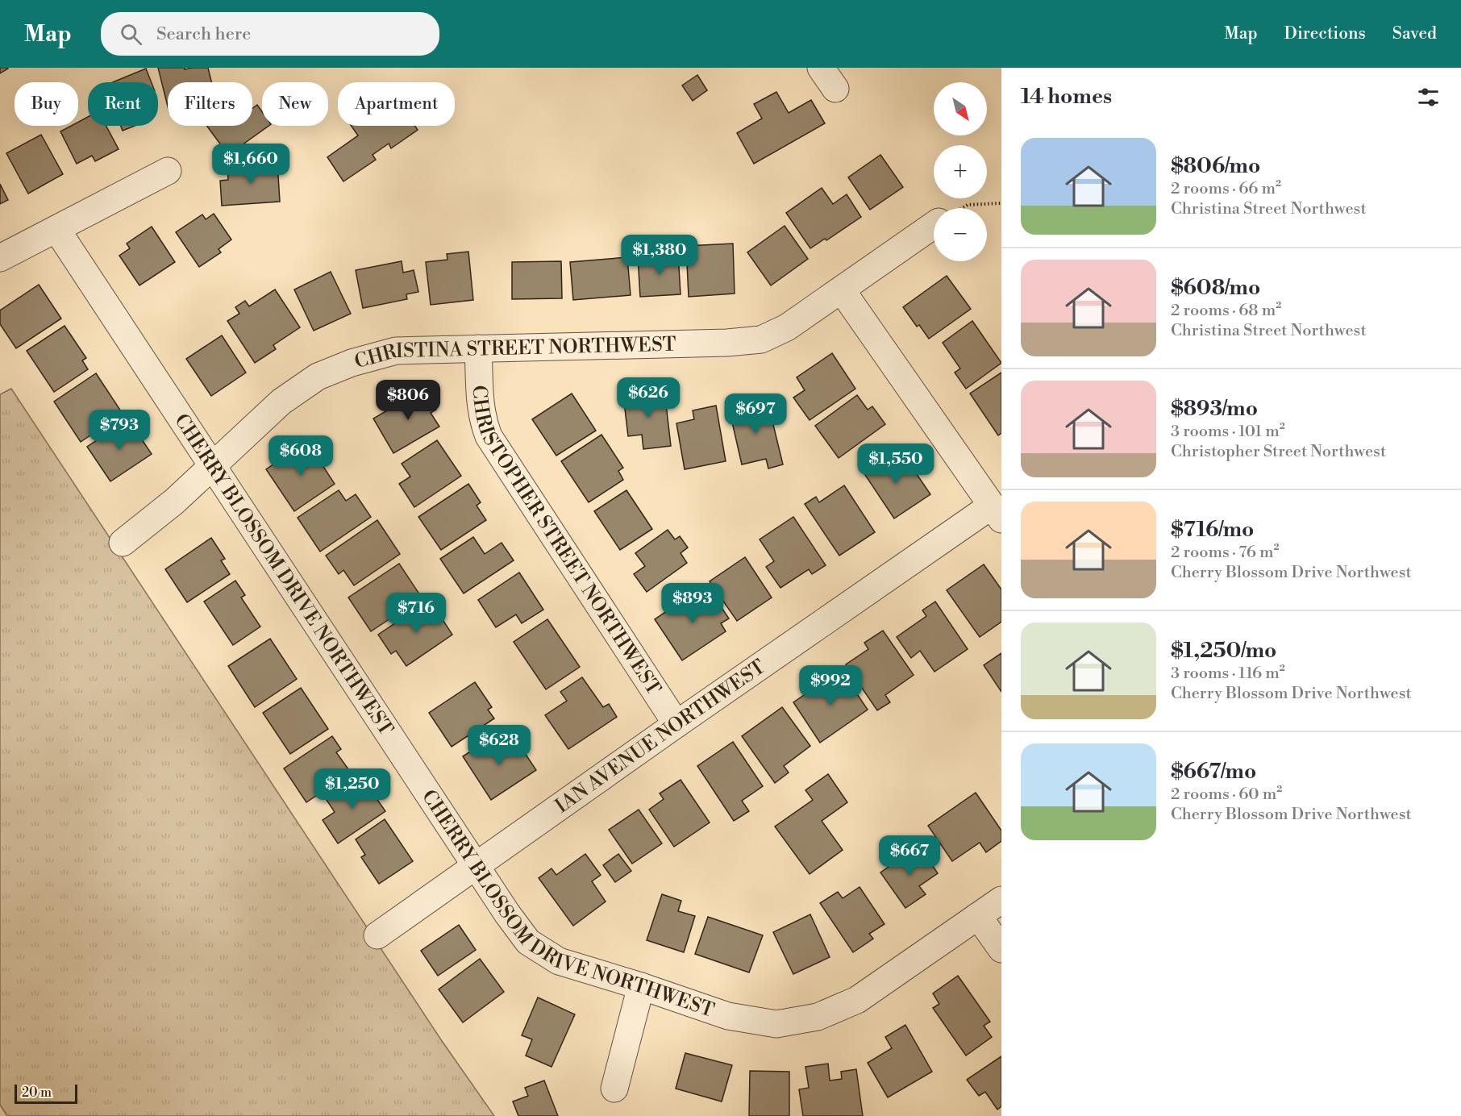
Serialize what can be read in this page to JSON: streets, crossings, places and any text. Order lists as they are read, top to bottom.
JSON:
{
  "streets": {
    "street": [
      "CHRISTINA STREET NORTHWEST",
      "CHRISTOPHER STREET NORTHWEST",
      "CHERRY BLOSSOM DRIVE NORTHWEST",
      "IAN AVENUE NORTHWEST"
    ]
  },
  "crossings": [
    ["CHRISTINA STREET NORTHWEST", "CHRISTOPHER STREET NORTHWEST"],
    ["CHRISTINA STREET NORTHWEST", "CHERRY BLOSSOM DRIVE NORTHWEST"],
    ["CHRISTOPHER STREET NORTHWEST", "IAN AVENUE NORTHWEST"],
    ["CHERRY BLOSSOM DRIVE NORTHWEST", "IAN AVENUE NORTHWEST"]
  ],
  "scale_bar": "20 m",
  "north": "bottom right",
  "page": {
    "header": "Map",
    "search": "Search here",
    "nav": ["Map", "Directions", "Saved"],
    "heading": "14 homes",
    "map_buttons": ["+", "−"],
    "chip": [
      "Buy",
      "Rent",
      "Filters",
      "New",
      "Apartment"
    ],
    "list": [
      {
        "name": "$806/mo",
        "note": "2 rooms · 66 m² · Christina Street Northwest"
      },
      {
        "name": "$608/mo",
        "note": "2 rooms · 68 m² · Christina Street Northwest"
      },
      {
        "name": "$893/mo",
        "note": "3 rooms · 101 m² · Christopher Street Northwest"
      },
      {
        "name": "$716/mo",
        "note": "2 rooms · 76 m² · Cherry Blossom Drive Northwest"
      },
      {
        "name": "$1,250/mo",
        "note": "3 rooms · 116 m² · Cherry Blossom Drive Northwest"
      },
      {
        "name": "$667/mo",
        "note": "2 rooms · 60 m² · Cherry Blossom Drive Northwest"
      }
    ],
    "price": [
      "$1,660",
      "$1,380",
      "$626",
      "$806",
      "$697",
      "$793",
      "$608",
      "$1,550",
      "$893",
      "$716",
      "$992",
      "$628",
      "$1,250",
      "$667"
    ],
    "scale": "20 m"
  }
}
